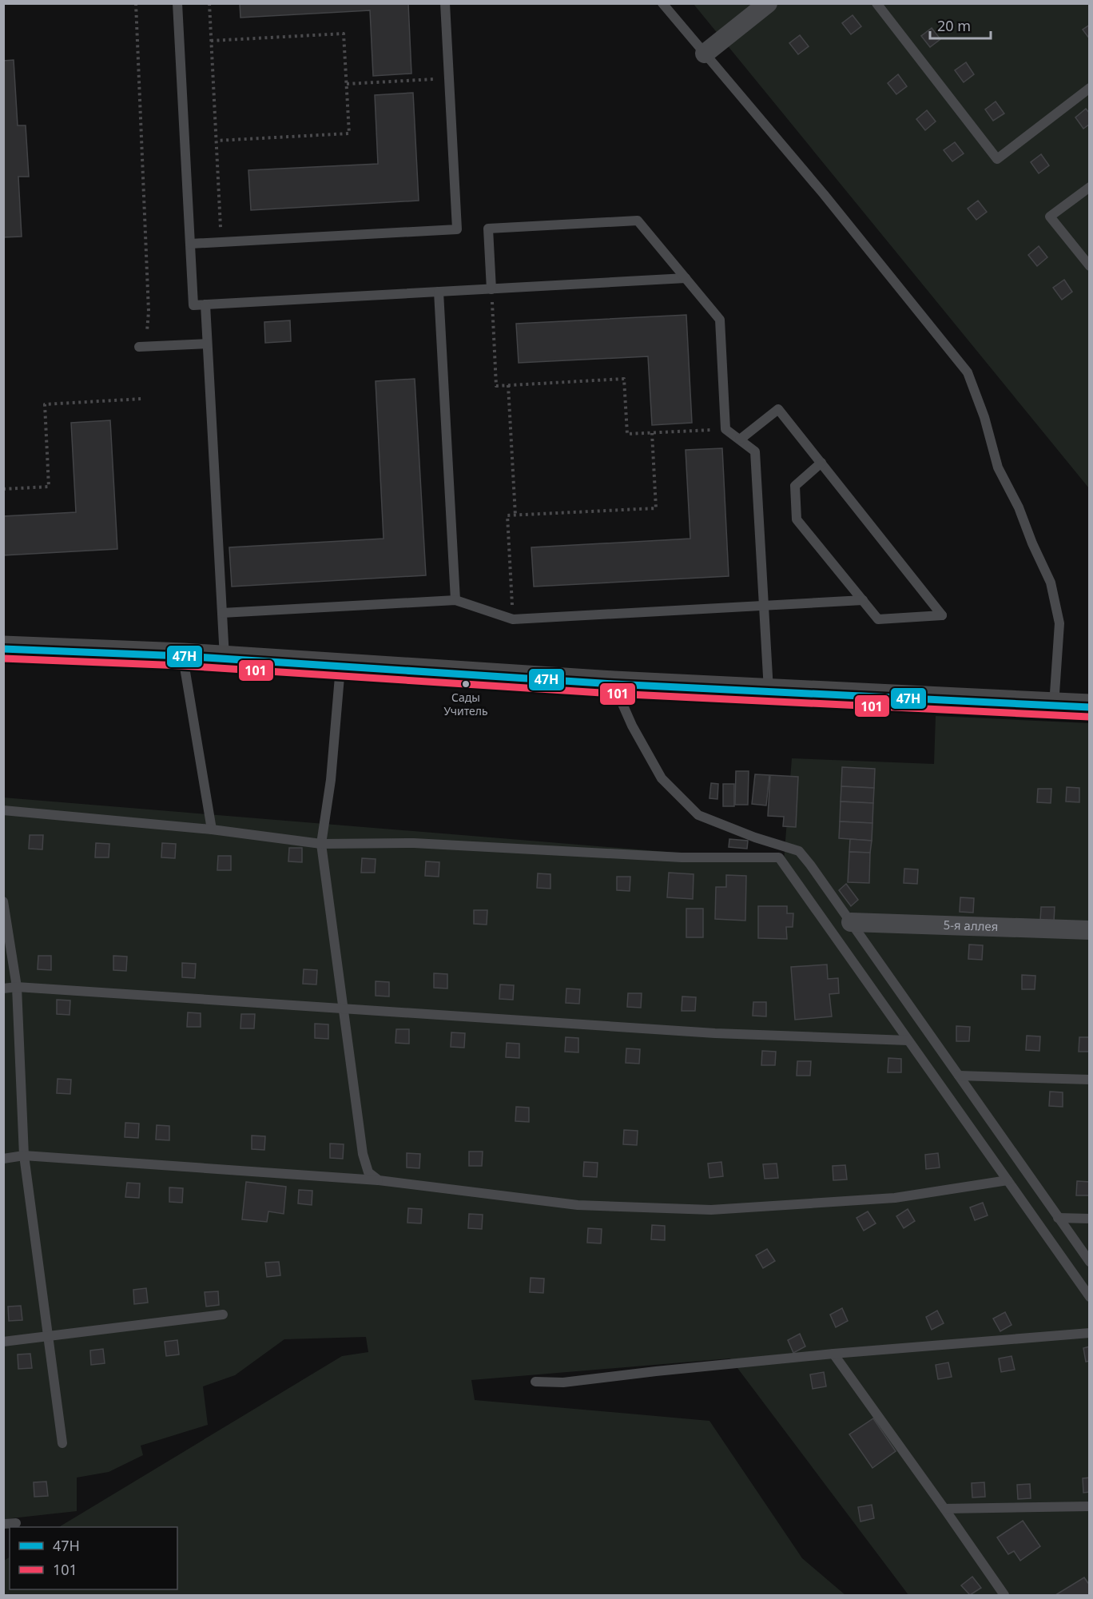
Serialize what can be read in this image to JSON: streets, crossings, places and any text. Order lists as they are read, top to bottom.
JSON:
{
  "streets": {
    "street": ["5-я аллея"]
  },
  "places": ["Сады Учитель"],
  "lines": ["transit line 47Н", "transit line 101"],
  "legend": ["47Н", "101"],
  "scale_bar": "20 m"
}
